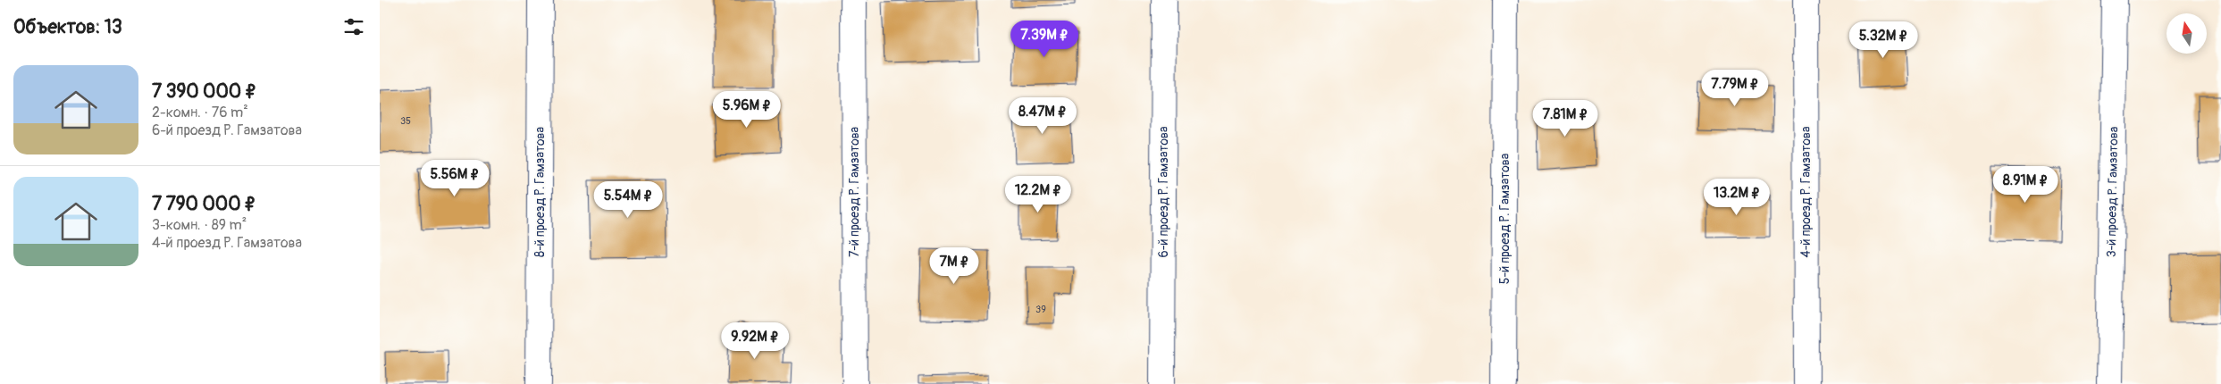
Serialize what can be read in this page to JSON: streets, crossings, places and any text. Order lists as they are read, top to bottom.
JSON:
{
  "streets": {
    "street": [
      "8-й проезд Р. Гамзатова",
      "7-й проезд Р. Гамзатова",
      "6-й проезд Р. Гамзатова",
      "4-й проезд Р. Гамзатова",
      "3-й проезд Р. Гамзатова",
      "5-й проезд Р. Гамзатова"
    ]
  },
  "house_numbers": ["35", "39"],
  "north": "top",
  "page": {
    "heading": "Объектов: 13",
    "price": [
      "7.39M ₽",
      "5.32M ₽",
      "7.79M ₽",
      "5.96M ₽",
      "8.47M ₽",
      "7.81M ₽",
      "5.56M ₽",
      "8.91M ₽",
      "12.2M ₽",
      "13.2M ₽",
      "5.54M ₽",
      "7M ₽",
      "9.92M ₽"
    ],
    "list": [
      {
        "name": "7 390 000 ₽",
        "note": "2-комн. · 76 m² · 6-й проезд Р. Гамзатова"
      },
      {
        "name": "7 790 000 ₽",
        "note": "3-комн. · 89 m² · 4-й проезд Р. Гамзатова"
      }
    ]
  }
}
